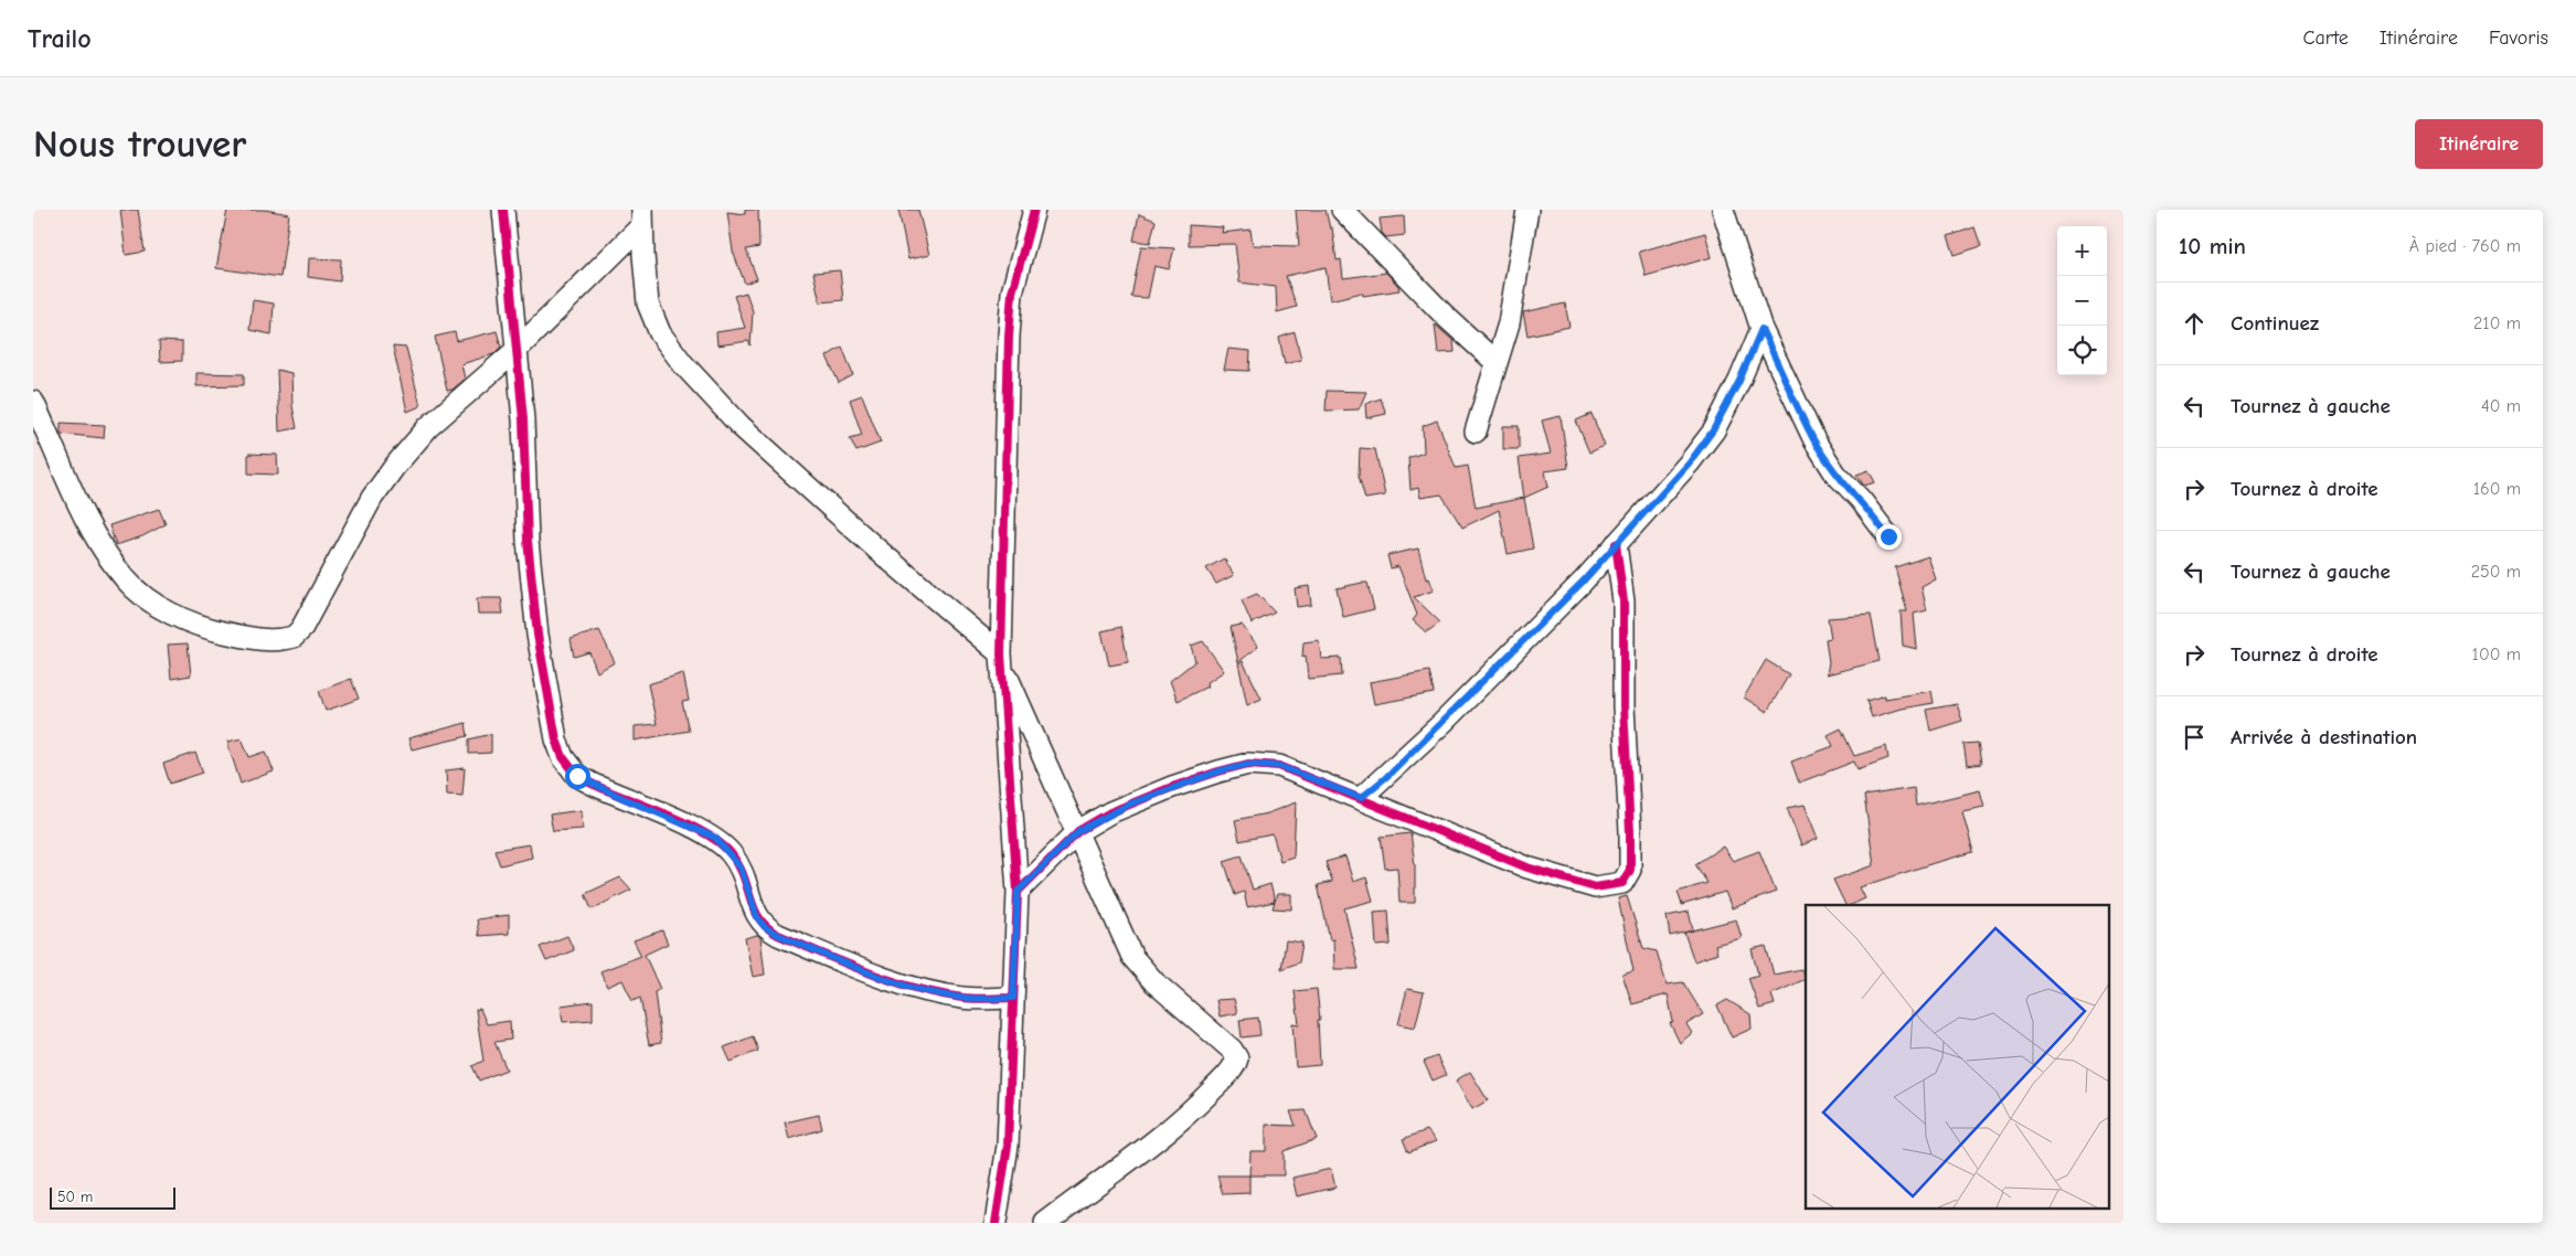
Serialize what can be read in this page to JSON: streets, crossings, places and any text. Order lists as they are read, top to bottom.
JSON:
{
  "scale_bar": "50 m",
  "page": {
    "header": "Trailo",
    "nav": ["Carte", "Itinéraire", "Favoris"],
    "buttons": "Itinéraire",
    "title": "Nous trouver",
    "heading": ["10 min", "À pied · 760 m"],
    "map_buttons": ["+", "−"],
    "list": [
      ["Continuez", "210 m"],
      ["Tournez à gauche", "40 m"],
      ["Tournez à droite", "160 m"],
      ["Tournez à gauche", "250 m"],
      ["Tournez à droite", "100 m"],
      "Arrivée à destination"
    ],
    "scale": "50 m"
  }
}
